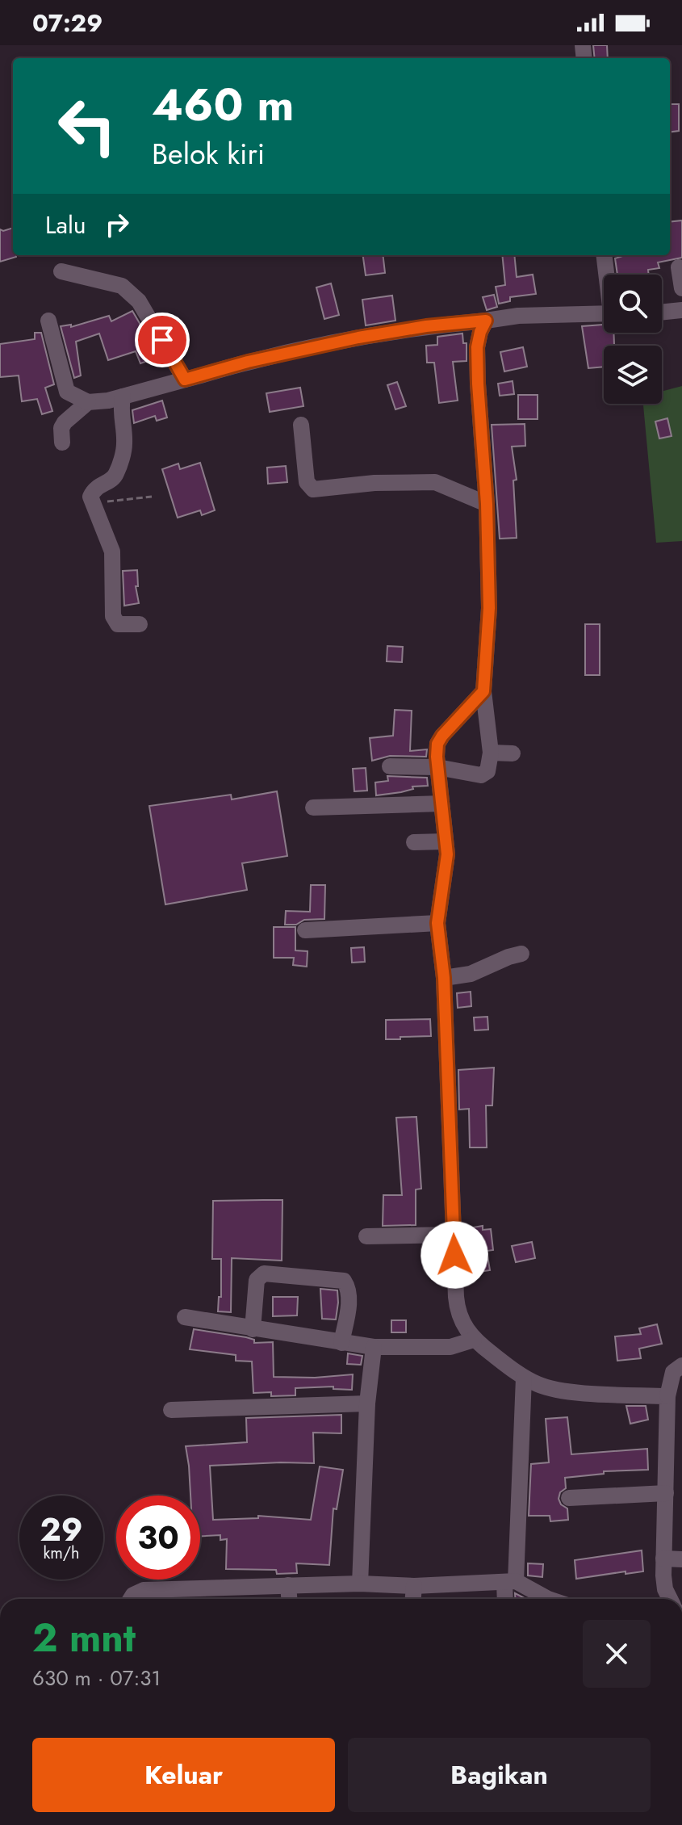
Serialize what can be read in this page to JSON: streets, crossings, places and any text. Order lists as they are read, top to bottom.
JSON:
{
  "page": {
    "status": "07:29",
    "turn": ["460 m", "Belok kiri"],
    "then": "Lalu",
    "speed": "29 km/h",
    "limit": "30",
    "heading": ["2 mnt", "630 m · 07:31"],
    "buttons": ["Keluar", "Bagikan"]
  }
}
